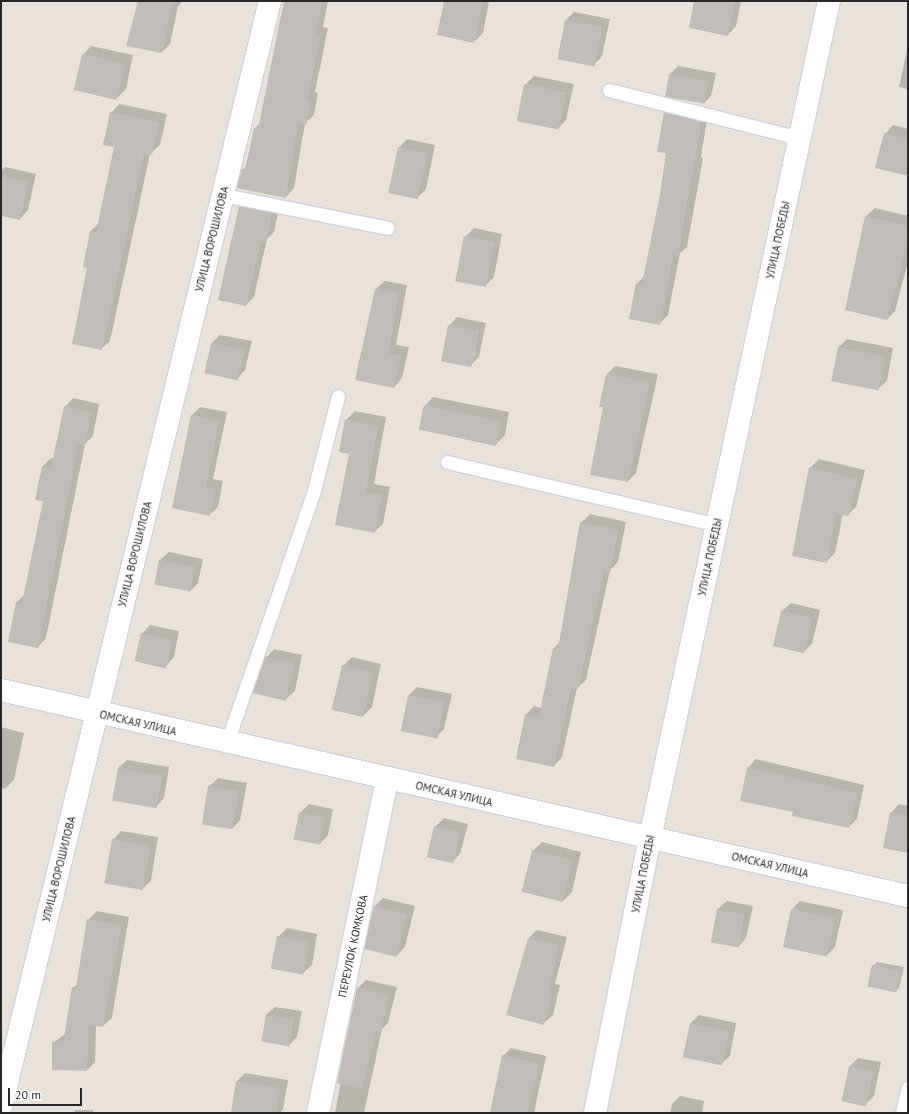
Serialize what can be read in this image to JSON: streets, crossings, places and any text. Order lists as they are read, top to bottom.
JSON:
{
  "streets": {
    "street": [
      "УЛИЦА ВОРОШИЛОВА",
      "УЛИЦА ПОБЕДЫ",
      "ОМСКАЯ УЛИЦА",
      "ПЕРЕУЛОК КОМКОВА"
    ]
  },
  "crossings": [
    ["УЛИЦА ВОРОШИЛОВА", "ОМСКАЯ УЛИЦА"],
    ["УЛИЦА ПОБЕДЫ", "ОМСКАЯ УЛИЦА"],
    ["ОМСКАЯ УЛИЦА", "ПЕРЕУЛОК КОМКОВА"]
  ],
  "scale_bar": "20 m"
}
